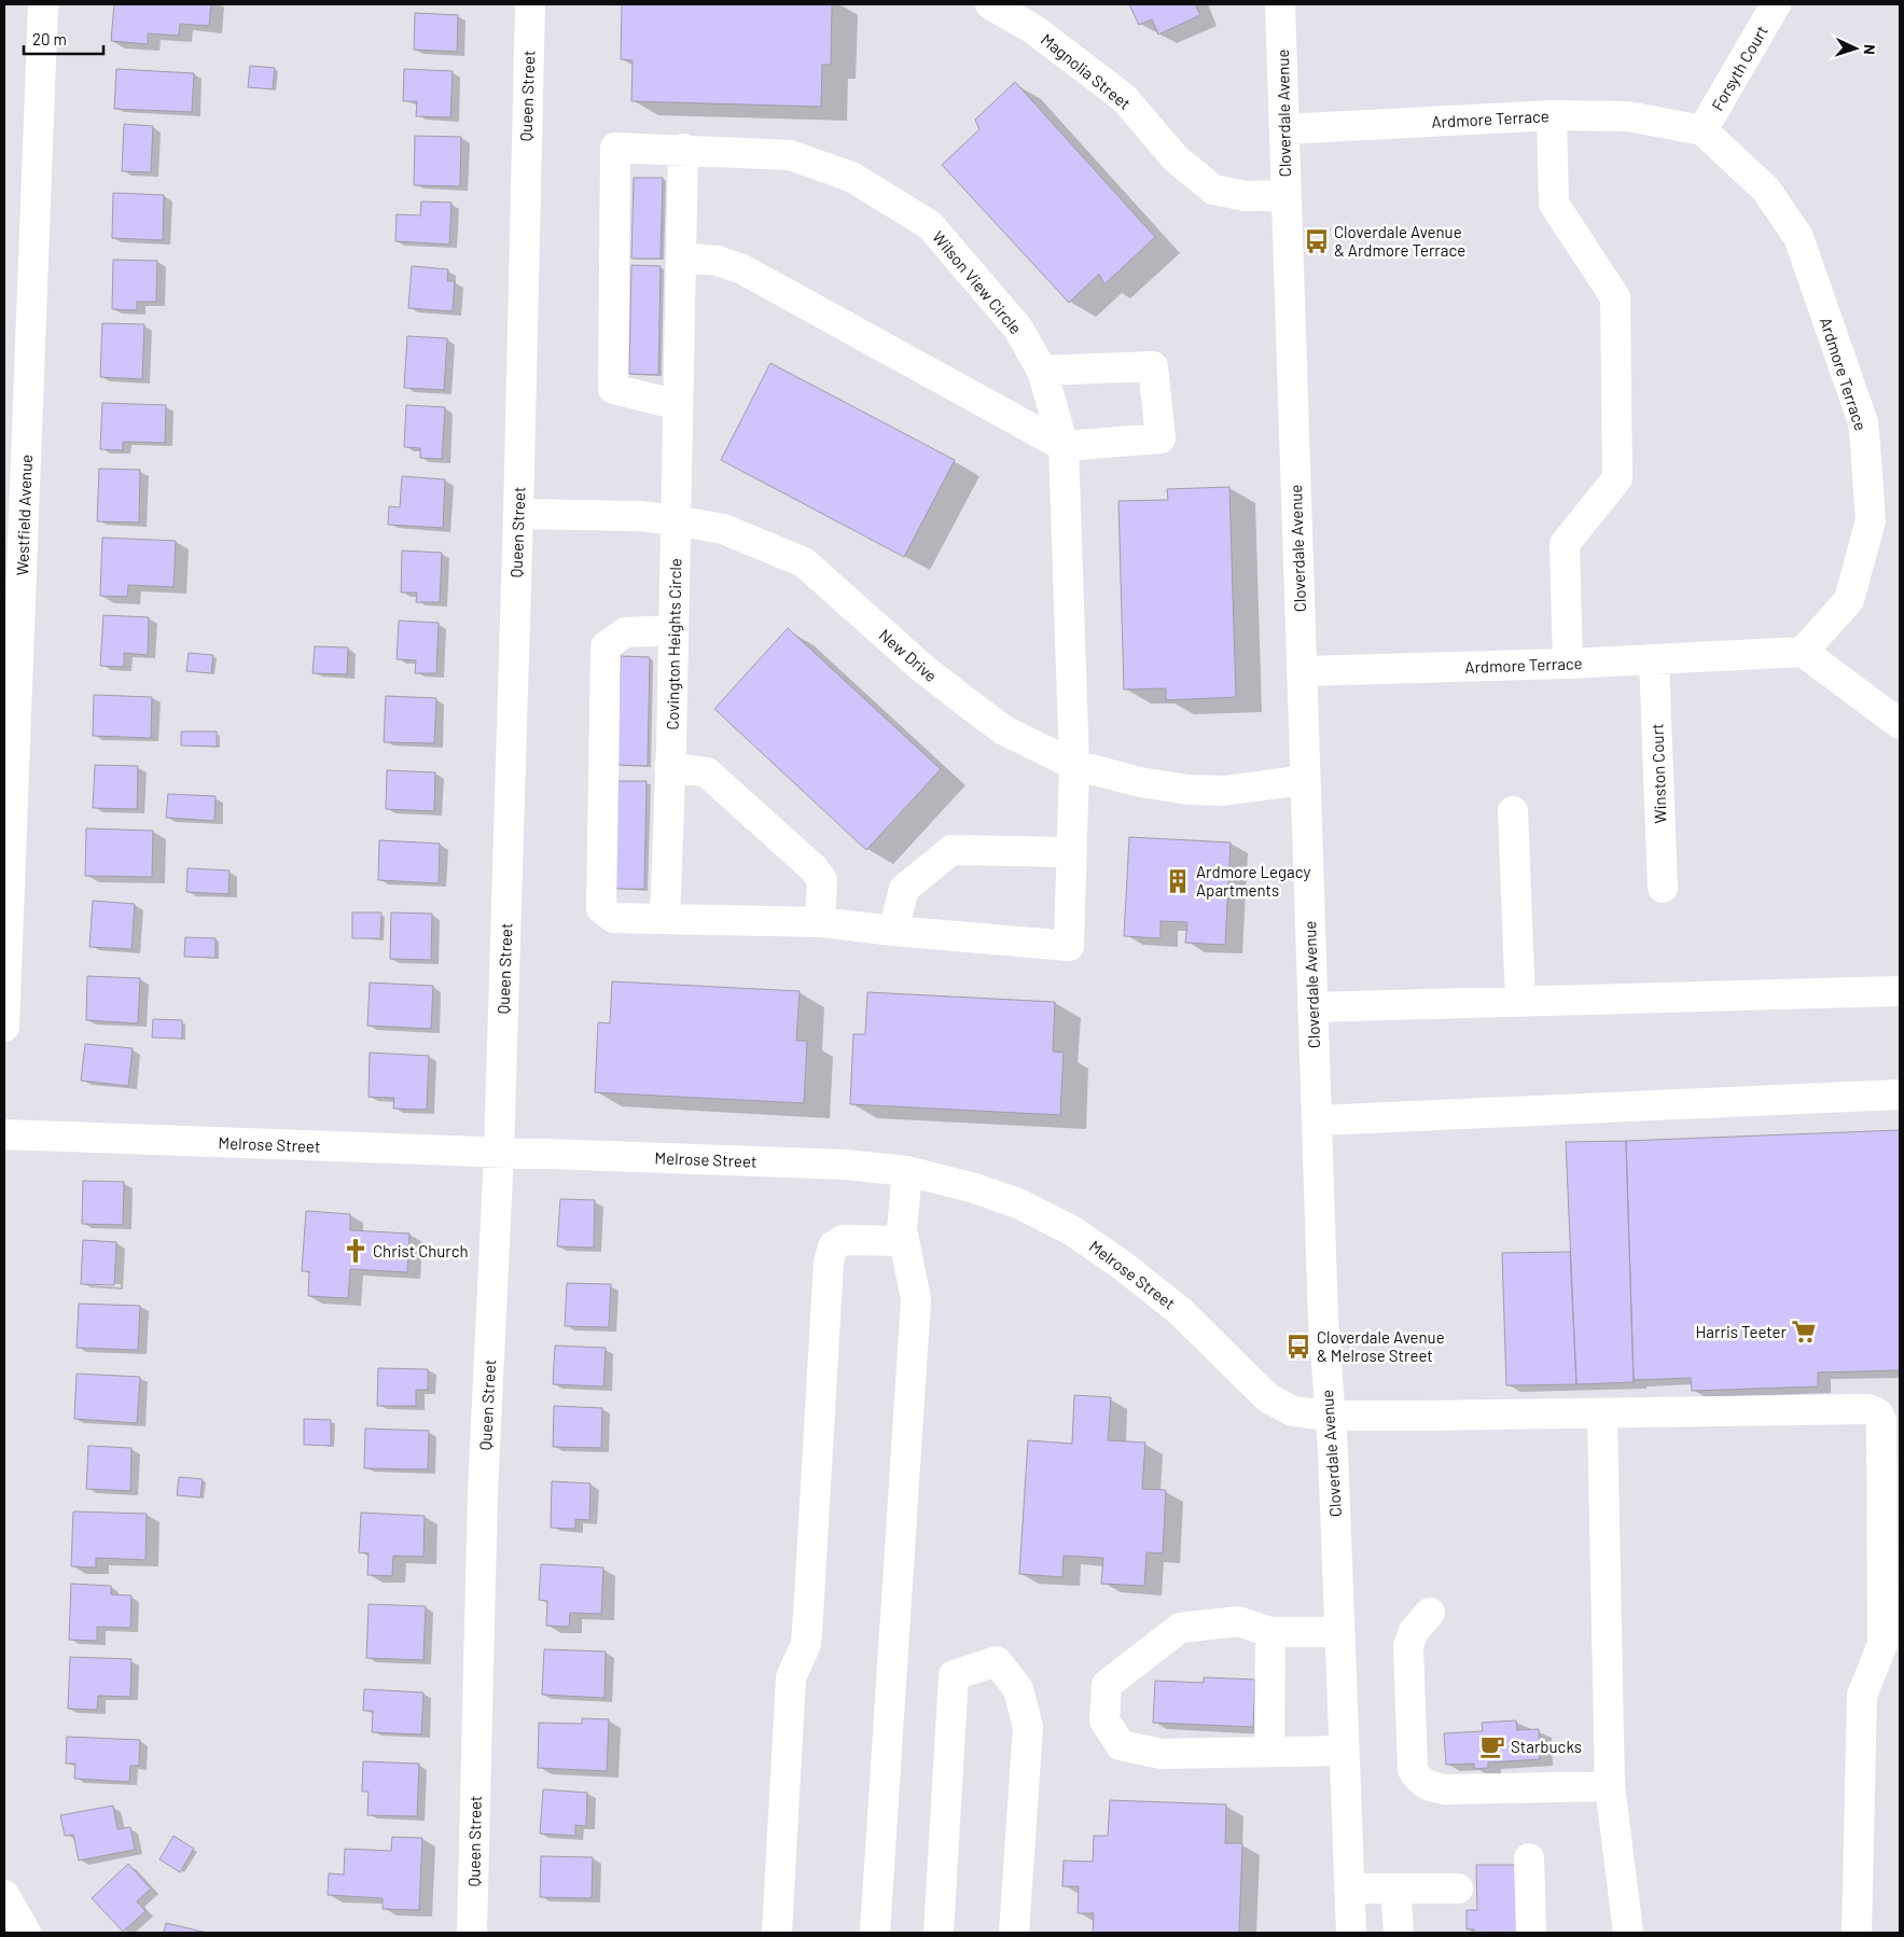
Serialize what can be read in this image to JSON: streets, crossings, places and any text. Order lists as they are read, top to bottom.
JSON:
{
  "streets": {
    "street": [
      "Forsyth Court",
      "Magnolia Street",
      "Queen Street",
      "Cloverdale Avenue",
      "Ardmore Terrace",
      "Wilson View Circle",
      "Westfield Avenue",
      "Covington Heights Circle",
      "New Drive",
      "Winston Court",
      "Melrose Street"
    ]
  },
  "crossings": [
    ["Forsyth Court", "Ardmore Terrace"],
    ["Magnolia Street", "Cloverdale Avenue"],
    ["Queen Street", "New Drive"],
    ["Queen Street", "Melrose Street"],
    ["Cloverdale Avenue", "Ardmore Terrace"],
    ["Cloverdale Avenue", "New Drive"],
    ["Cloverdale Avenue", "Melrose Street"],
    ["Ardmore Terrace", "Winston Court"],
    ["Wilson View Circle", "New Drive"],
    ["Covington Heights Circle", "New Drive"]
  ],
  "places": {
    "bus stop": ["Cloverdale Avenue & Ardmore Terrace", "Cloverdale Avenue & Melrose Street"],
    "building": ["Ardmore Legacy Apartments"],
    "church": ["Christ Church"],
    "supermarket": ["Harris Teeter"],
    "cafe": ["Starbucks"]
  },
  "scale_bar": "20 m",
  "north": "right"
}
